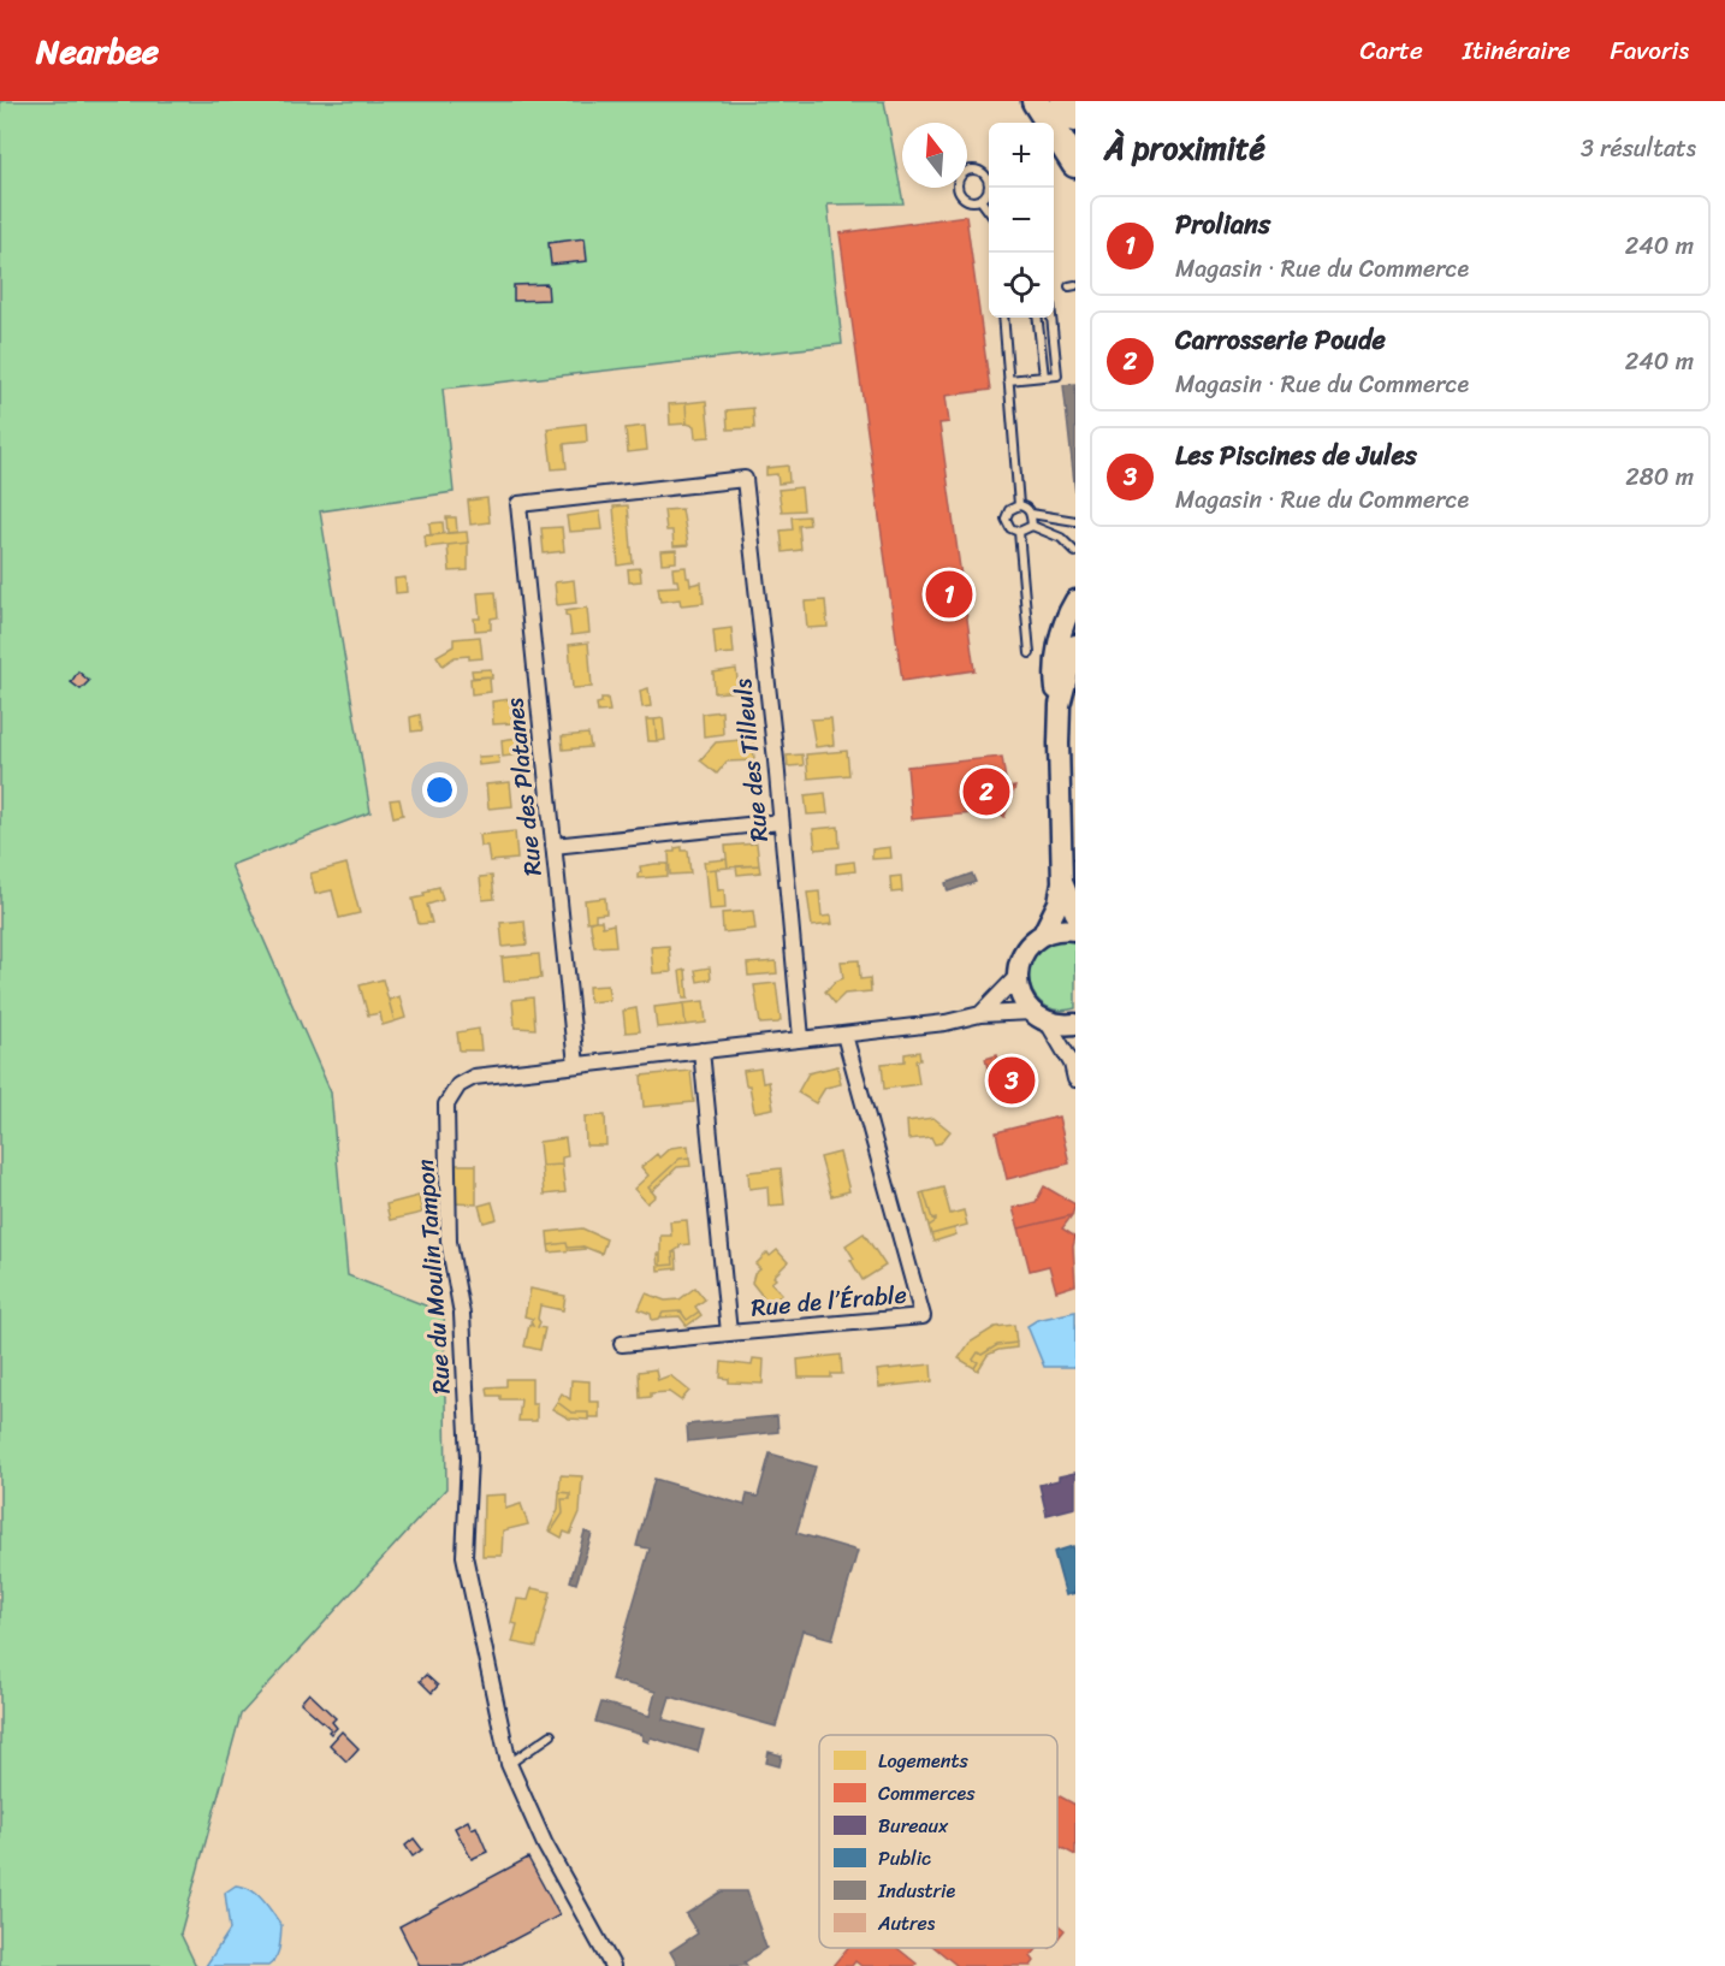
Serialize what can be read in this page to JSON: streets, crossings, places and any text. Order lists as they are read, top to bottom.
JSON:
{
  "streets": {
    "street": [
      "Rue des Tilleuls",
      "Rue des Platanes",
      "Rue du Moulin Tampon",
      "Rue de l’Érable"
    ]
  },
  "crossings": [
    ["Rue des Tilleuls", "Rue des Platanes"],
    ["Rue des Tilleuls", "Rue du Moulin Tampon"],
    ["Rue des Platanes", "Rue du Moulin Tampon"],
    ["Rue du Moulin Tampon", "Rue de l’Érable"]
  ],
  "legend": [
    "Logements",
    "Commerces",
    "Bureaux",
    "Public",
    "Industrie",
    "Autres"
  ],
  "north": "top",
  "page": {
    "header": "Nearbee",
    "nav": ["Carte", "Itinéraire", "Favoris"],
    "heading": ["À proximité", "3 résultats"],
    "map_buttons": ["+", "−"],
    "list": [
      {
        "mark": "1",
        "name": "Prolians",
        "note": "Magasin · Rue du Commerce",
        "value": "240 m"
      },
      {
        "mark": "2",
        "name": "Carrosserie Poude",
        "note": "Magasin · Rue du Commerce",
        "value": "240 m"
      },
      {
        "mark": "3",
        "name": "Les Piscines de Jules",
        "note": "Magasin · Rue du Commerce",
        "value": "280 m"
      }
    ],
    "pins": ["1", "2", "3"]
  }
}
